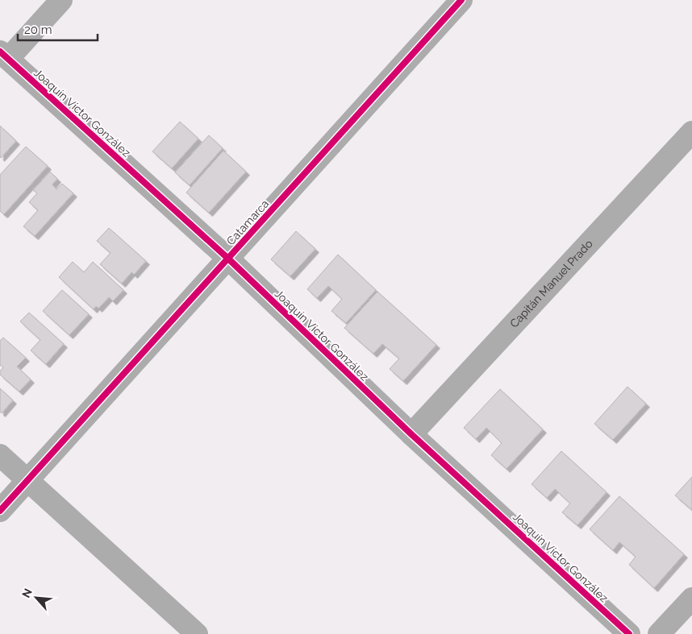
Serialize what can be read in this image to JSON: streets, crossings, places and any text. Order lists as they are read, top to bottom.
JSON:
{
  "streets": {
    "street": ["Joaquín Víctor González", "Catamarca", "Capitán Manuel Prado"]
  },
  "crossings": [
    ["Joaquín Víctor González", "Catamarca"],
    ["Joaquín Víctor González", "Capitán Manuel Prado"]
  ],
  "scale_bar": "20 m",
  "north": "top left"
}
